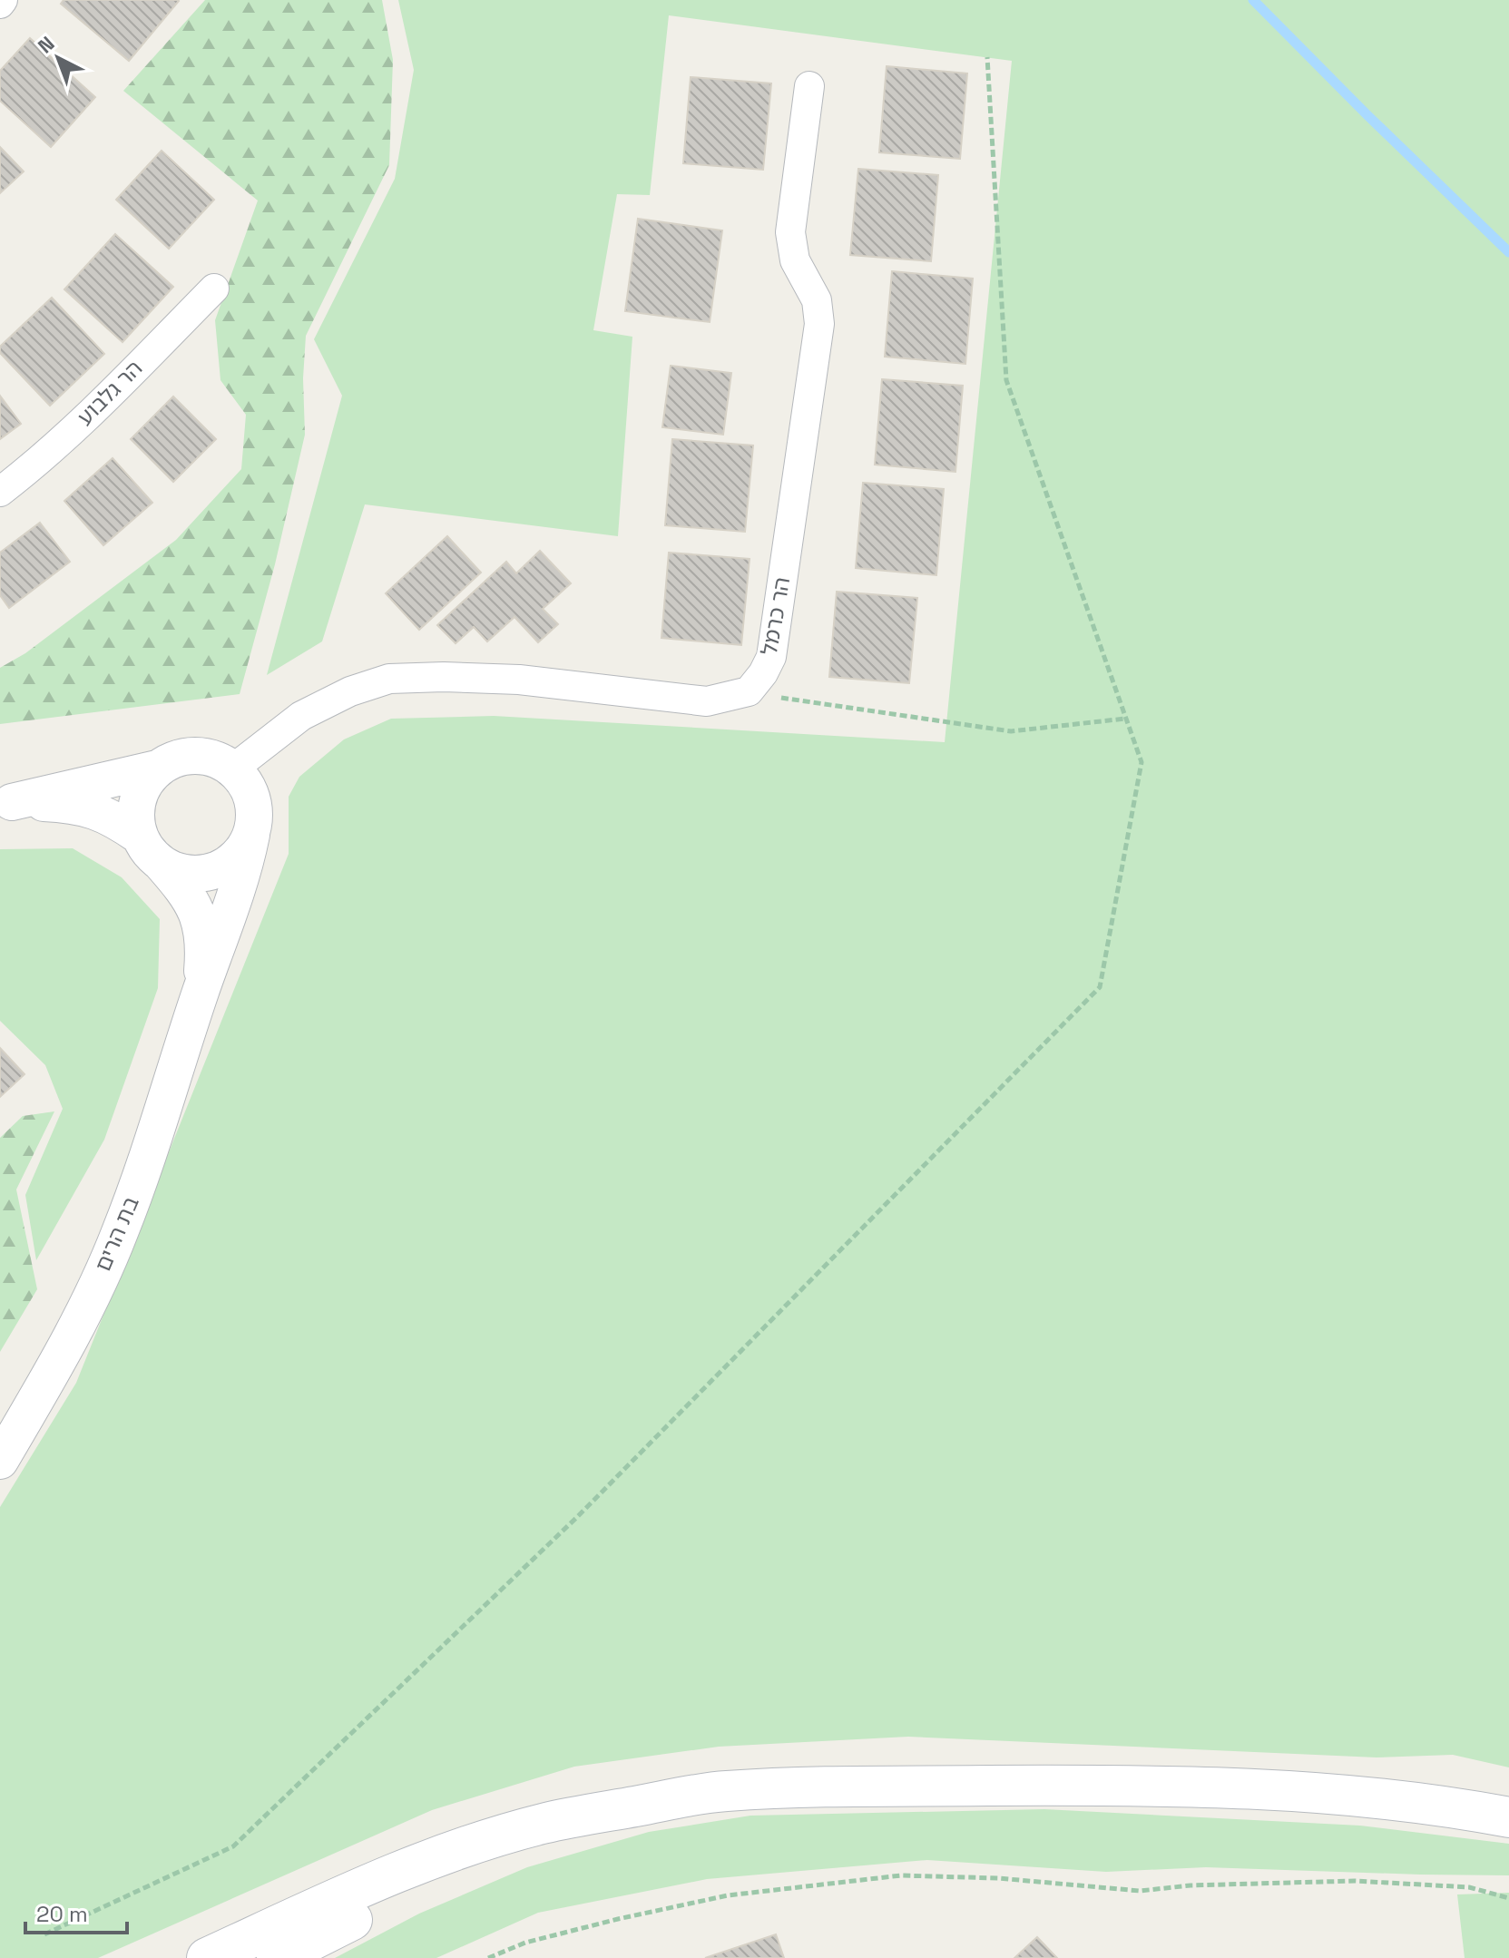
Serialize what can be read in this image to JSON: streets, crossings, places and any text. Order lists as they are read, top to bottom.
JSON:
{
  "streets": {
    "street": ["הר גלבוע", "הר כרמל", "בת הרים"]
  },
  "scale_bar": "20 m",
  "north": "top left"
}
